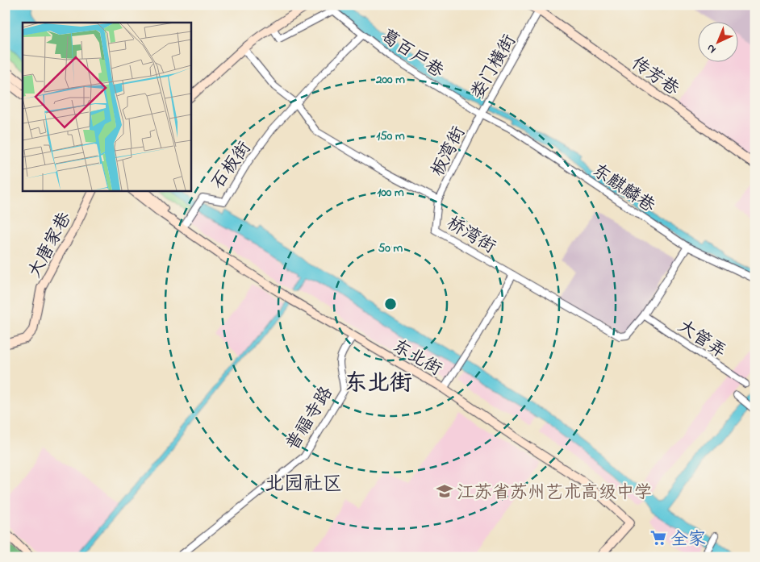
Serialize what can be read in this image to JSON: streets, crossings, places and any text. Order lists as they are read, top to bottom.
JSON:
{
  "streets": {
    "main road": ["传芳巷", "大唐家巷", "东北街"],
    "street": [
      "葛百户巷",
      "娄门横街",
      "板湾街",
      "石板街",
      "东麒麟巷",
      "桥湾街",
      "大管弄",
      "普福寺路"
    ]
  },
  "crossings": [
    ["葛百户巷", "娄门横街"],
    ["葛百户巷", "板湾街"],
    ["葛百户巷", "东麒麟巷"],
    ["娄门横街", "传芳巷"],
    ["娄门横街", "板湾街"],
    ["娄门横街", "东麒麟巷"],
    ["板湾街", "东麒麟巷"],
    ["板湾街", "桥湾街"],
    ["石板街", "桥湾街"],
    ["石板街", "东北街"],
    ["东麒麟巷", "桥湾街"],
    ["桥湾街", "大管弄"],
    ["东北街", "普福寺路"]
  ],
  "districts": ["东北街", "北园社区"],
  "places": {
    "school or university": ["江苏省苏州艺术高级中学"],
    "supermarket": ["全家"]
  },
  "north": "bottom left",
  "rings": [
    "200 m",
    "150 m",
    "100 m",
    "50 m"
  ]
}
